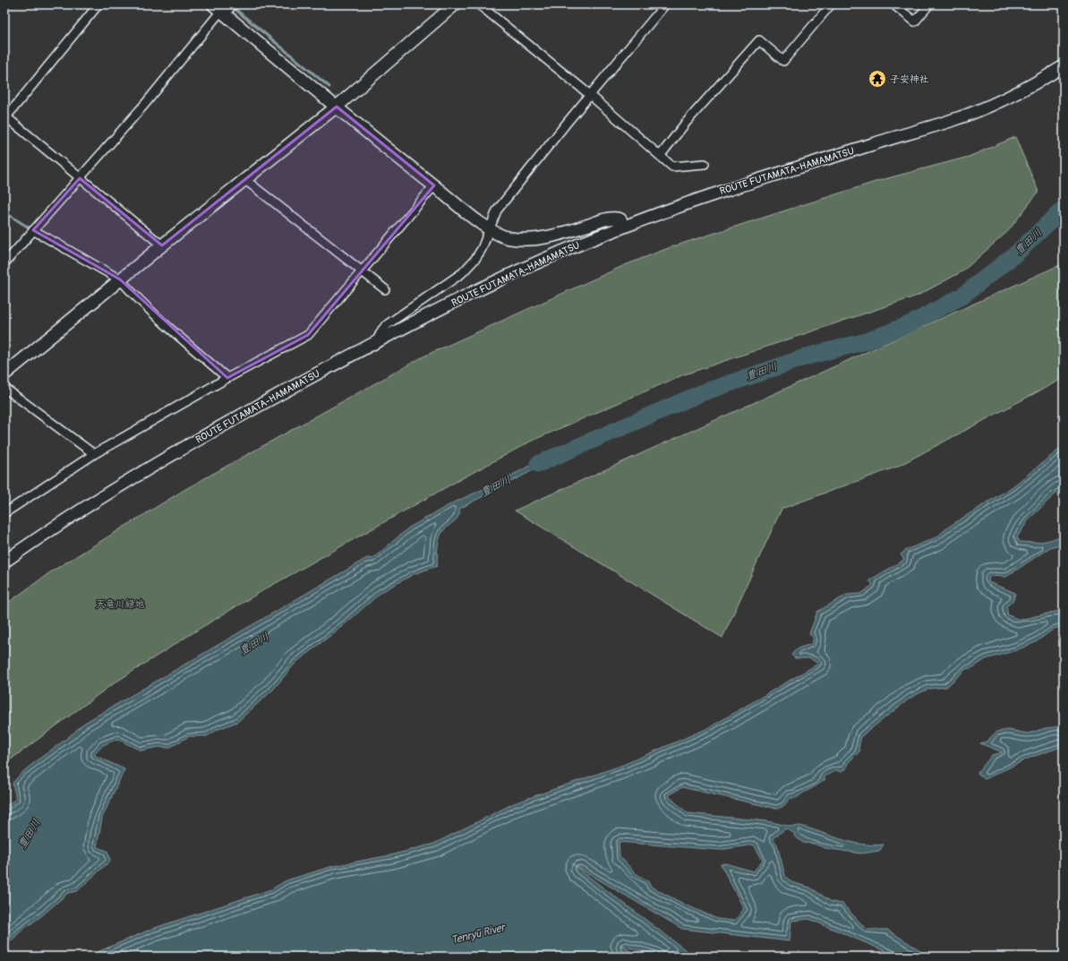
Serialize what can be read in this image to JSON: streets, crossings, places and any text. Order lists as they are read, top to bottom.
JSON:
{
  "streets": {
    "main road": ["ROUTE FUTAMATA-HAMAMATSU"]
  },
  "water": ["豊田川", "Tenryū River"],
  "parks": ["天竜川緑地"],
  "places": {
    "temple": ["子安神社"]
  }
}
